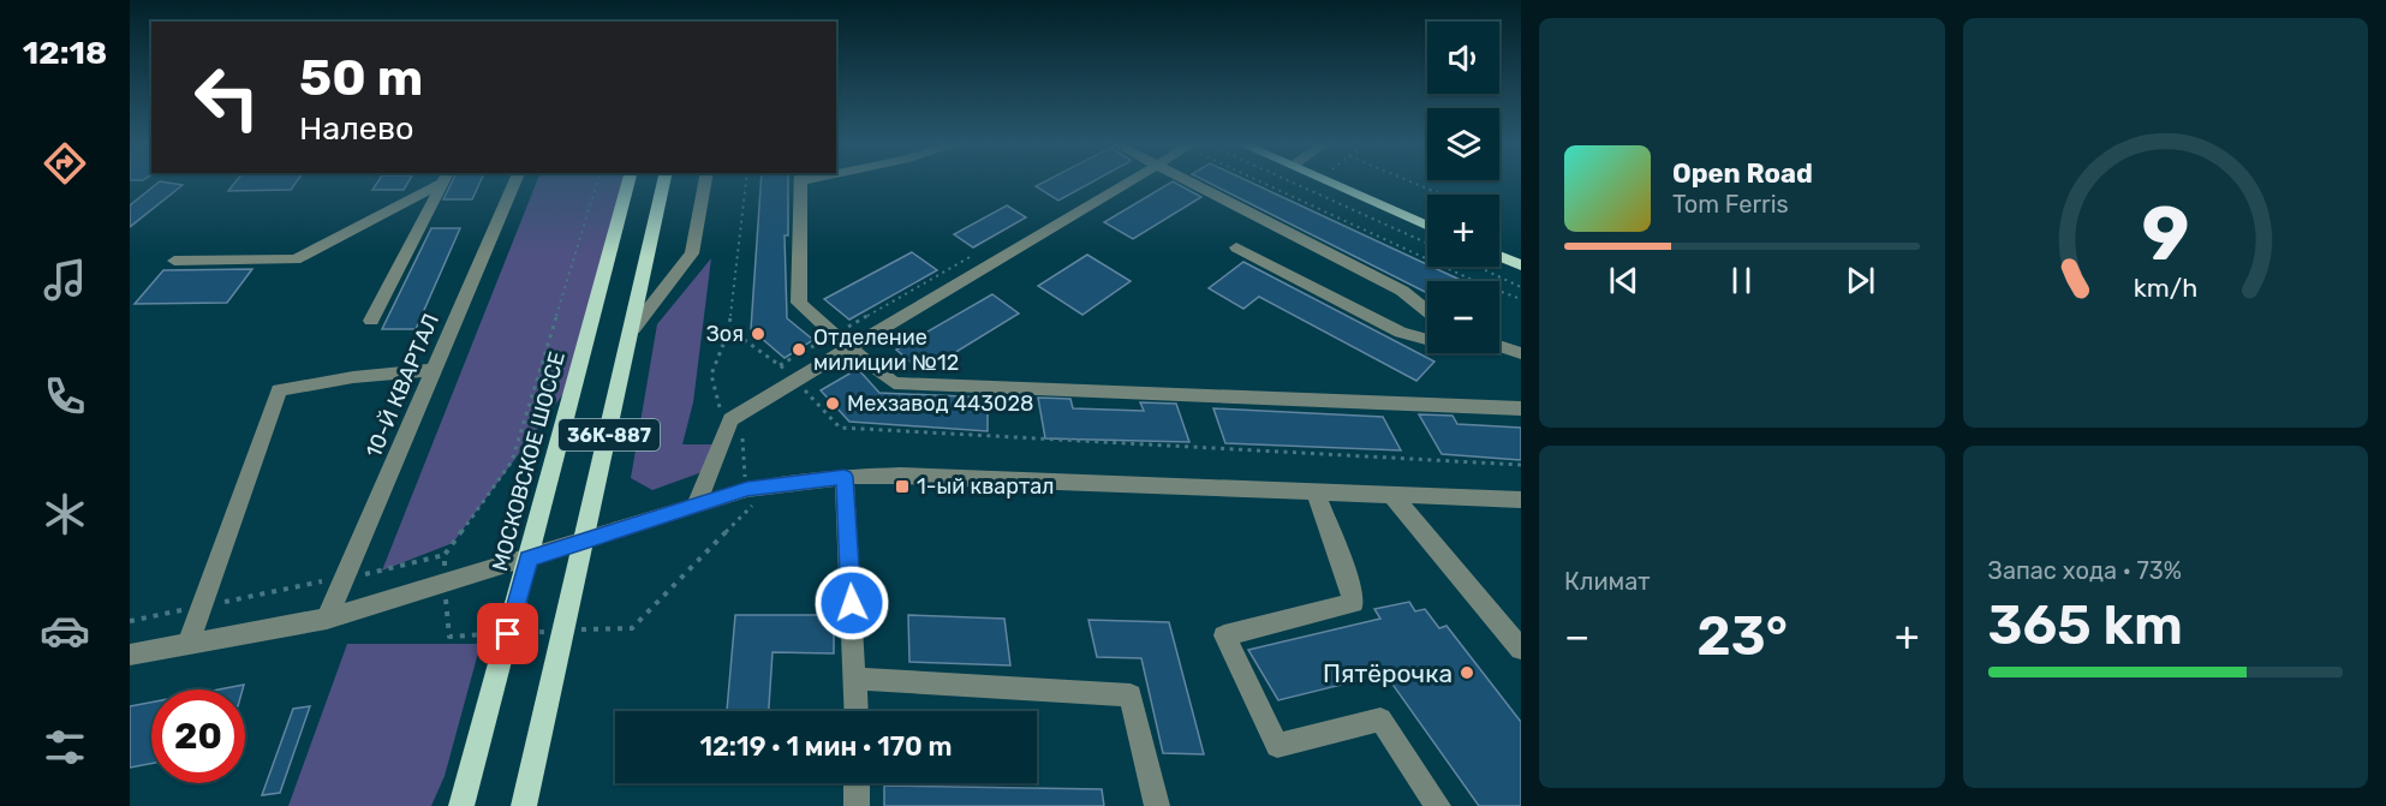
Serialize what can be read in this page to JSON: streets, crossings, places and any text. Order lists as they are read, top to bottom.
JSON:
{
  "streets": {
    "main road": ["36К-887", "МОСКОВСКОЕ ШОССЕ"],
    "street": ["10-Й КВАРТАЛ"]
  },
  "places": {
    "other": [
      "Зоя",
      "Отделение милиции №12",
      "Мехзавод 443028",
      "Пятёрочка"
    ],
    "transit": ["1-ый квартал"]
  },
  "page": {
    "tabs": "12:18",
    "map_buttons": ["+", "−"],
    "turn": ["50 m", "Налево"],
    "song": ["Open Road", "Tom Ferris"],
    "tile": [
      "Климат",
      ["Запас хода · 73%", "365 km"]
    ],
    "heat": ["−", "23°", "+"],
    "limit": "20",
    "trip": "12:19 · 1 мин · 170 m",
    "gauge": ["9", "km/h"]
  }
}
